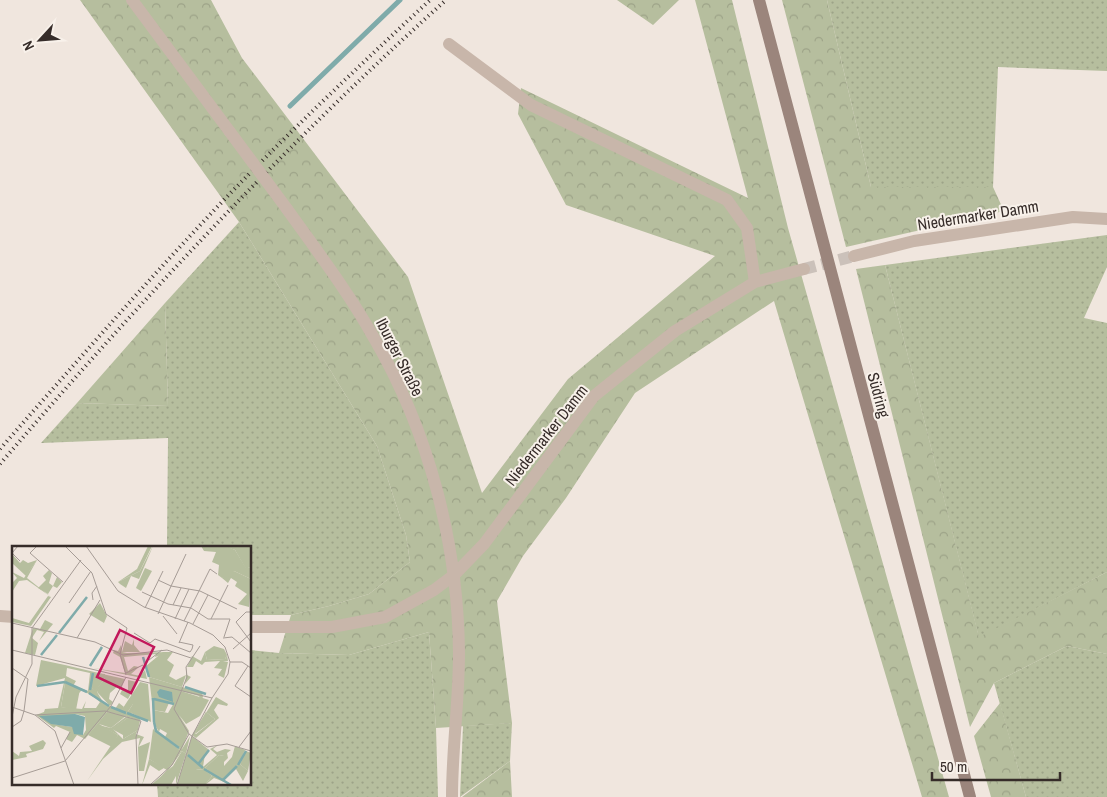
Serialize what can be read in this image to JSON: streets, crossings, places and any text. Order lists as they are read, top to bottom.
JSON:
{
  "streets": {
    "main road": ["Südring"],
    "street": ["Niedermarker Damm", "Iburger Straße"]
  },
  "crossings": [
    ["Niedermarker Damm", "Iburger Straße"]
  ],
  "scale_bar": "50 m",
  "north": "bottom left"
}
